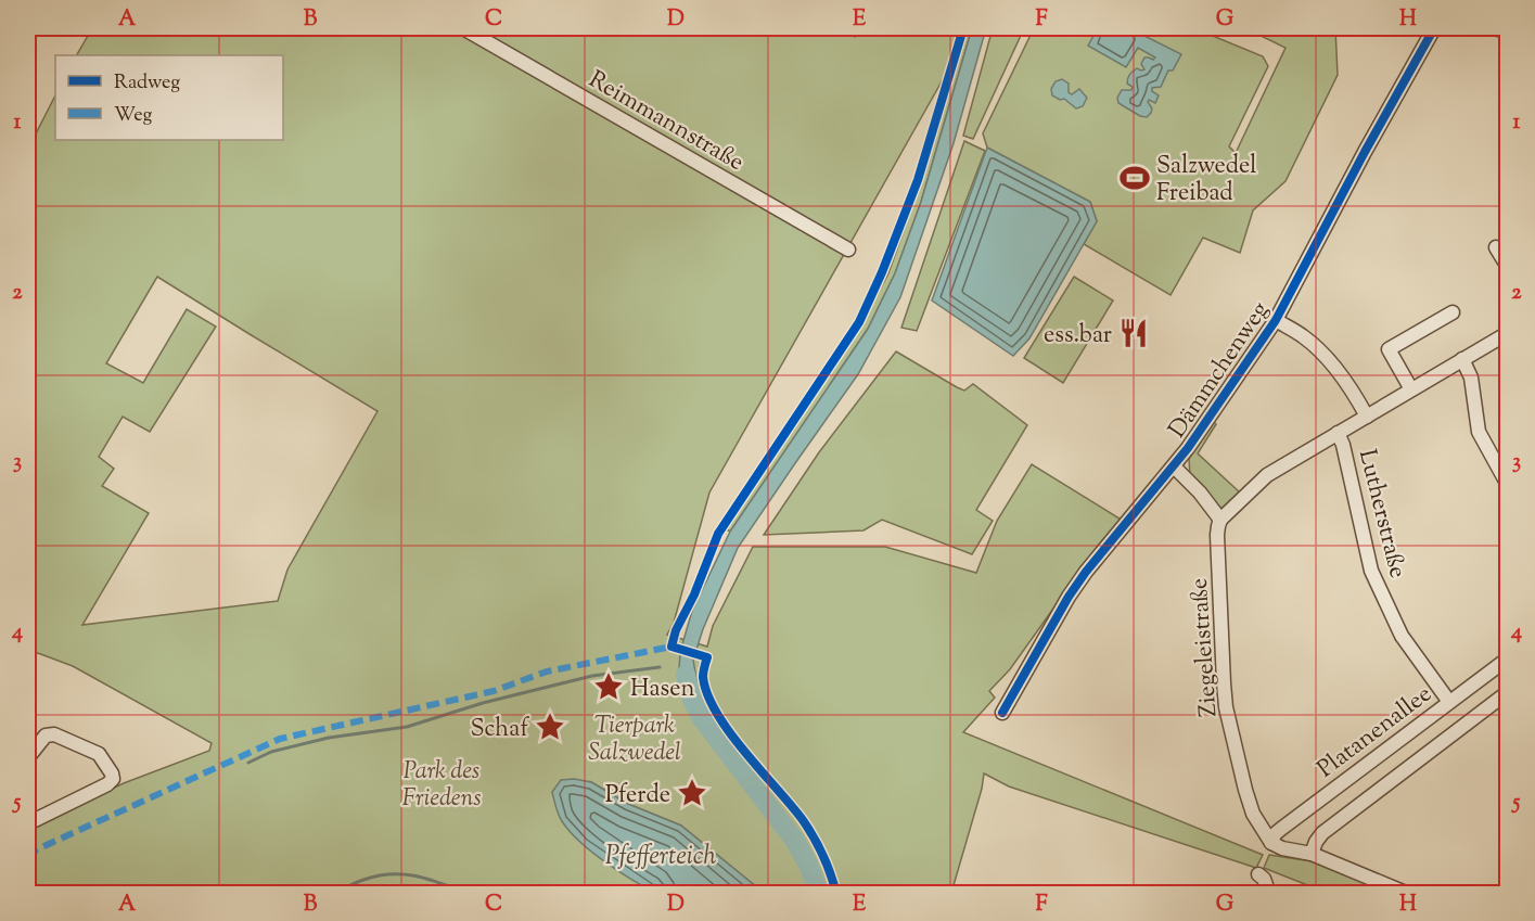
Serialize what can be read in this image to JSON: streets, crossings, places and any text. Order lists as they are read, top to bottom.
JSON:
{
  "streets": {
    "street": [
      "Reimmannstraße",
      "Dämmchenweg",
      "Lutherstraße",
      "Ziegeleistraße",
      "Platanenallee"
    ]
  },
  "crossings": [
    ["Lutherstraße", "Platanenallee"],
    ["Ziegeleistraße", "Platanenallee"]
  ],
  "water": ["Pfefferteich"],
  "parks": ["Tierpark Salzwedel", "Park des Friedens"],
  "places": {
    "sports": ["Salzwedel Freibad"],
    "restaurant": ["ess.bar"],
    "place": ["Hasen", "Schaf", "Pferde"]
  },
  "legend": ["Radweg", "Weg"],
  "grid": {
    "columns": [
      "A",
      "B",
      "C",
      "D",
      "E",
      "F",
      "G",
      "H"
    ],
    "rows": [
      "1",
      "2",
      "3",
      "4",
      "5"
    ]
  }
}
